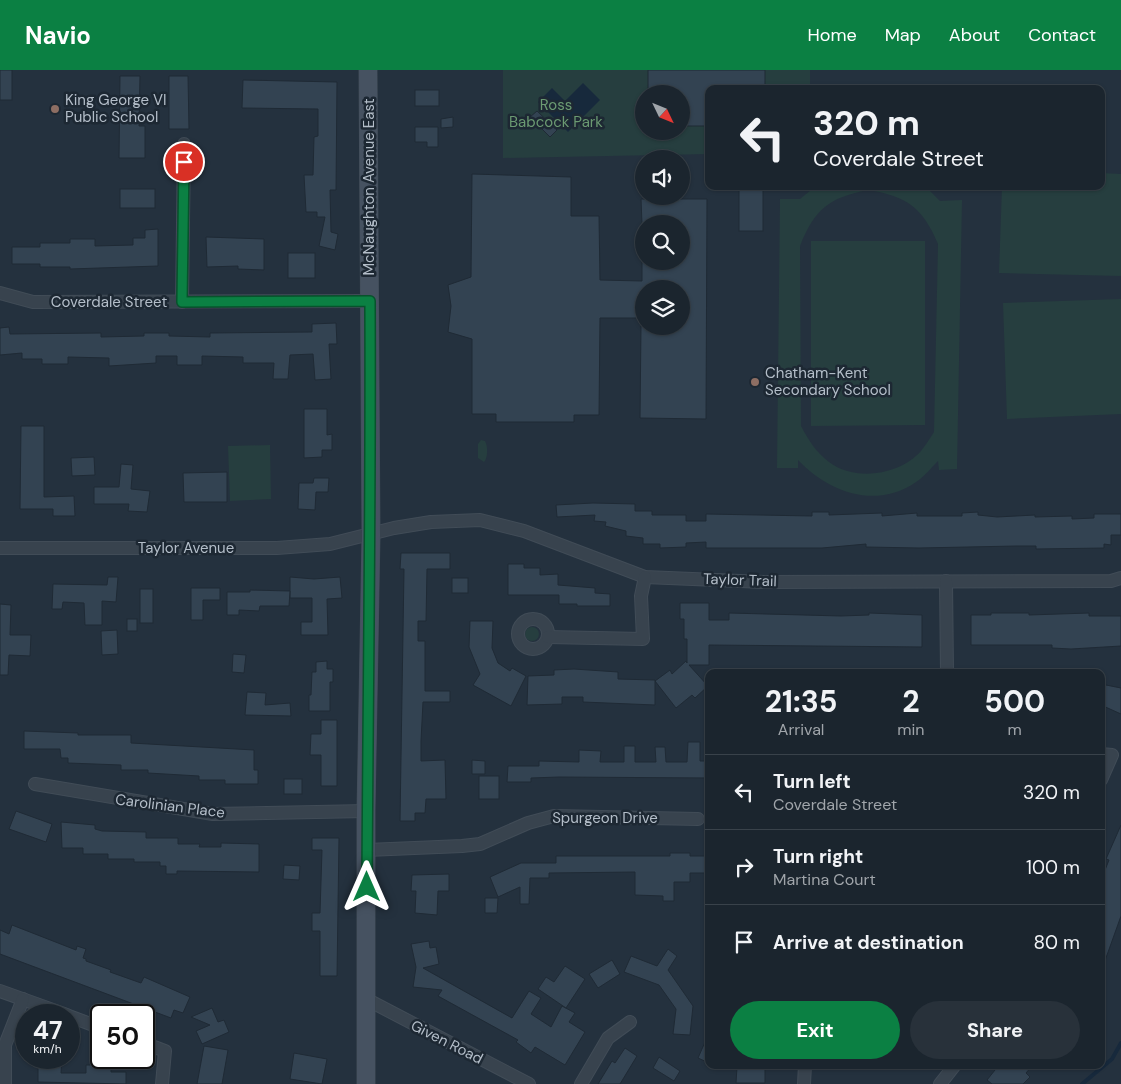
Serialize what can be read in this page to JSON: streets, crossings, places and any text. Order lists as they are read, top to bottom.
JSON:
{
  "streets": {
    "main road": ["McNaughton Avenue East"],
    "street": [
      "Coverdale Street",
      "Taylor Avenue",
      "Taylor Trail",
      "Carolinian Place",
      "Spurgeon Drive",
      "Given Road"
    ]
  },
  "crossings": [
    ["McNaughton Avenue East", "Coverdale Street"],
    ["McNaughton Avenue East", "Taylor Avenue"],
    ["McNaughton Avenue East", "Taylor Trail"],
    ["McNaughton Avenue East", "Carolinian Place"],
    ["McNaughton Avenue East", "Spurgeon Drive"],
    ["McNaughton Avenue East", "Given Road"],
    ["Taylor Avenue", "Taylor Trail"]
  ],
  "parks": ["Ross Babcock Park"],
  "places": ["King George VI Public School", "Chatham-Kent Secondary School"],
  "north": "bottom right",
  "page": {
    "header": "Navio",
    "nav": [
      "Home",
      "Map",
      "About",
      "Contact"
    ],
    "turn": ["320 m", "Coverdale Street"],
    "eta": [
      "21:35",
      "Arrival",
      "2",
      "min",
      "500",
      "m"
    ],
    "list": [
      {
        "name": "Turn left",
        "note": "Coverdale Street",
        "value": "320 m"
      },
      {
        "name": "Turn right",
        "note": "Martina Court",
        "value": "100 m"
      },
      {
        "name": "Arrive at destination",
        "value": "80 m"
      }
    ],
    "buttons": ["Exit", "Share"],
    "speed": "47 km/h",
    "limit": "50"
  }
}
